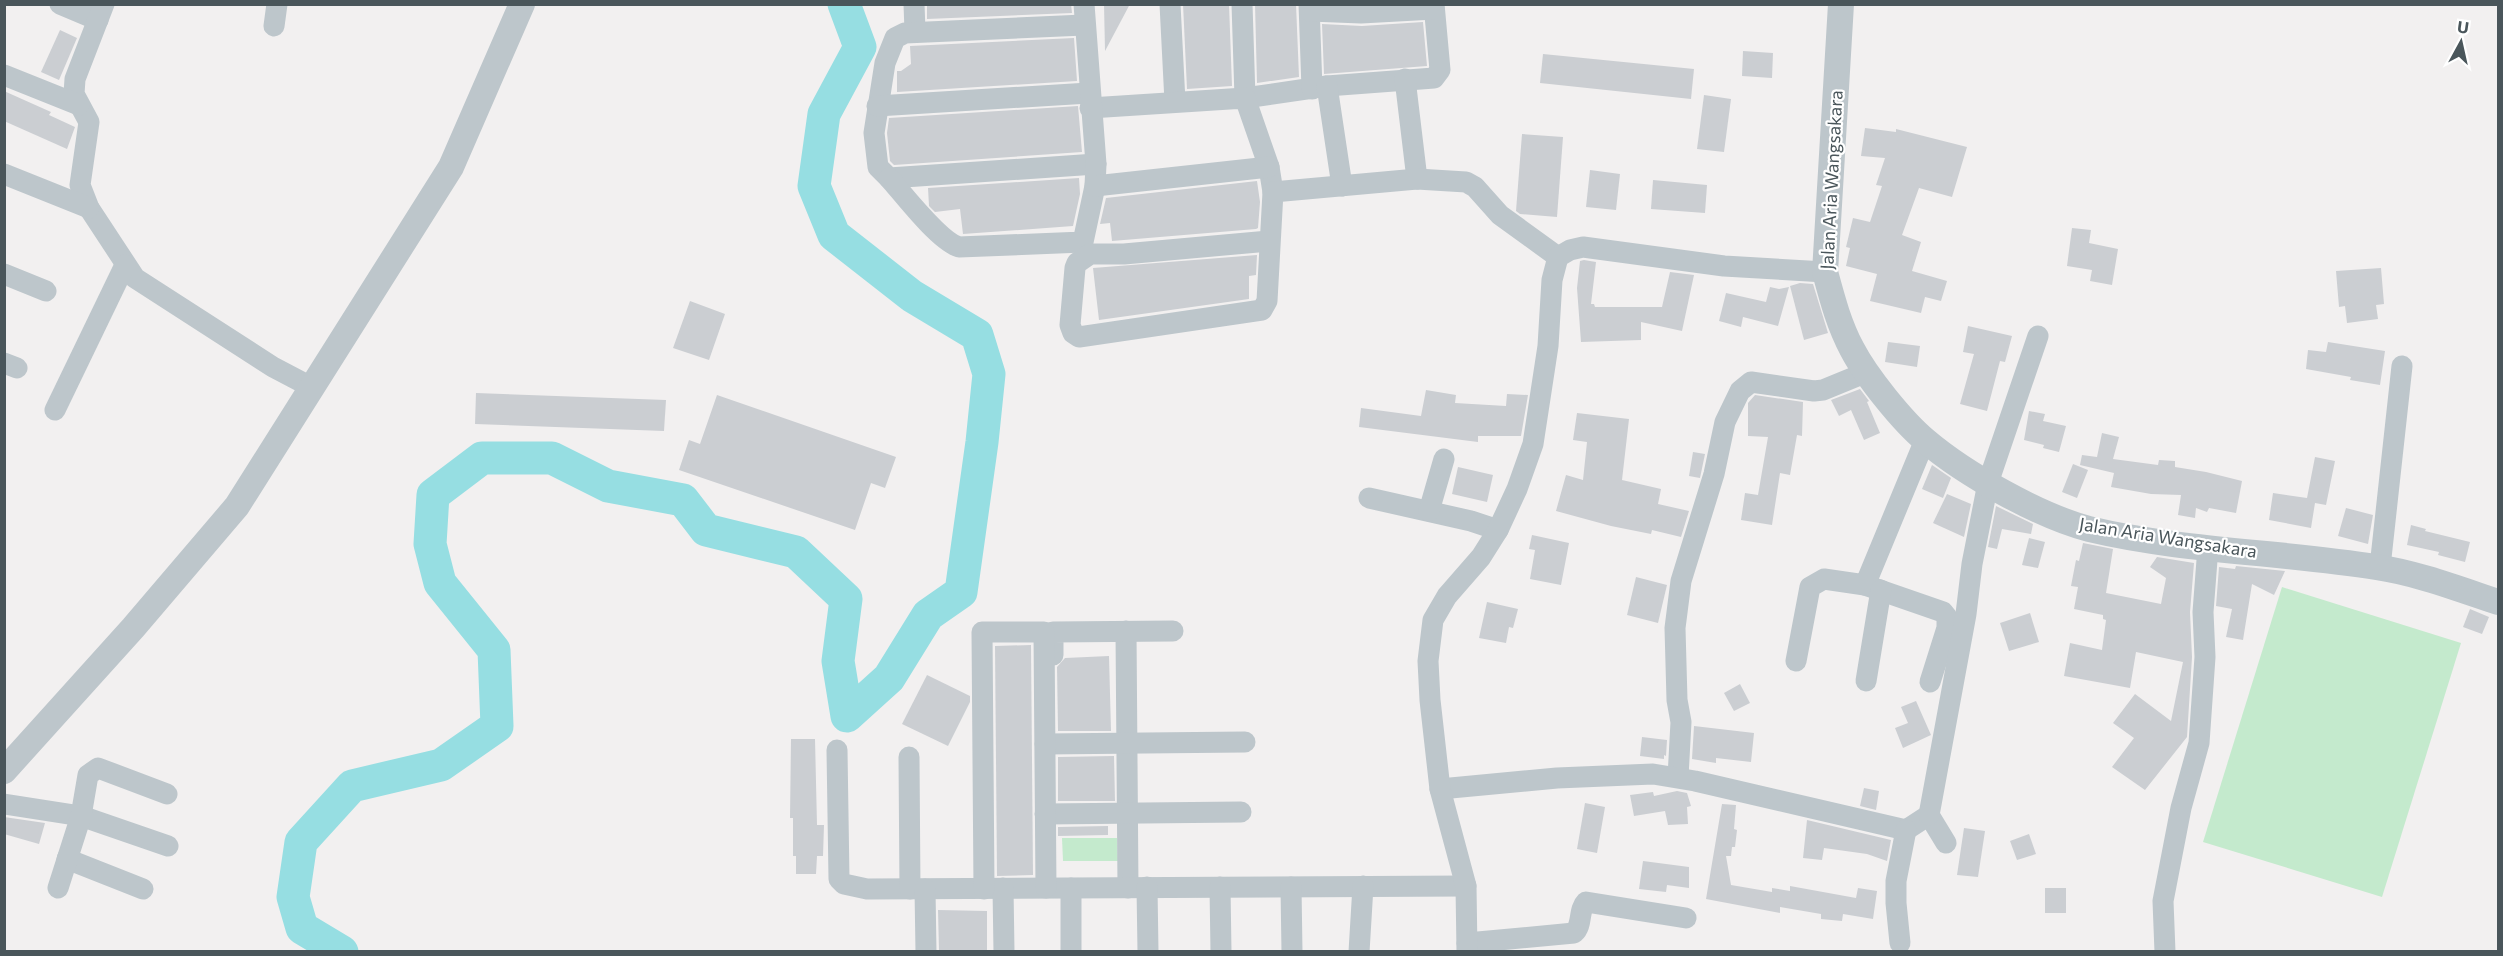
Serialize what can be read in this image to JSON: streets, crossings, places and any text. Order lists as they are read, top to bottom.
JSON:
{
  "streets": {
    "street": ["Jalan Aria Wangsakara"]
  },
  "north": "top"
}
